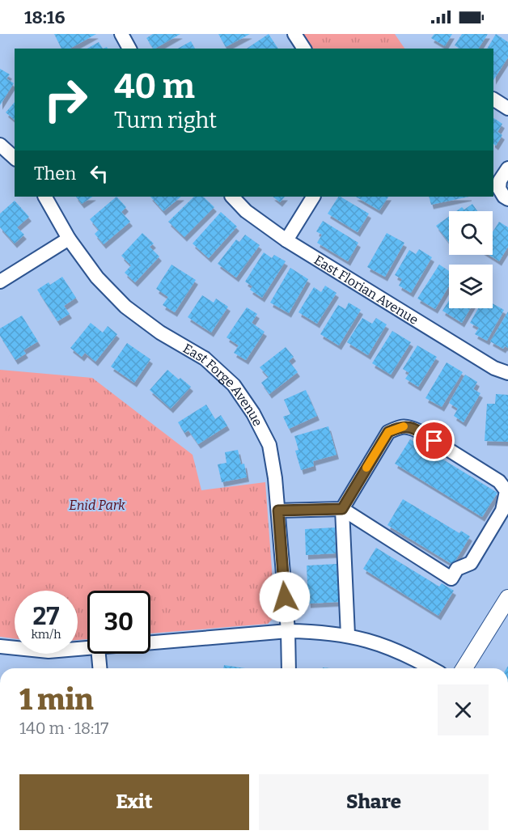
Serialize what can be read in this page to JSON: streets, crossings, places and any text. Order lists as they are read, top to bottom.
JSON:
{
  "streets": {
    "street": ["East Florian Avenue", "East Forge Avenue"]
  },
  "parks": ["Enid Park"],
  "page": {
    "status": "18:16",
    "turn": ["40 m", "Turn right"],
    "then": "Then",
    "speed": "27 km/h",
    "limit": "30",
    "heading": ["1 min", "140 m · 18:17"],
    "buttons": ["Exit", "Share"]
  }
}
